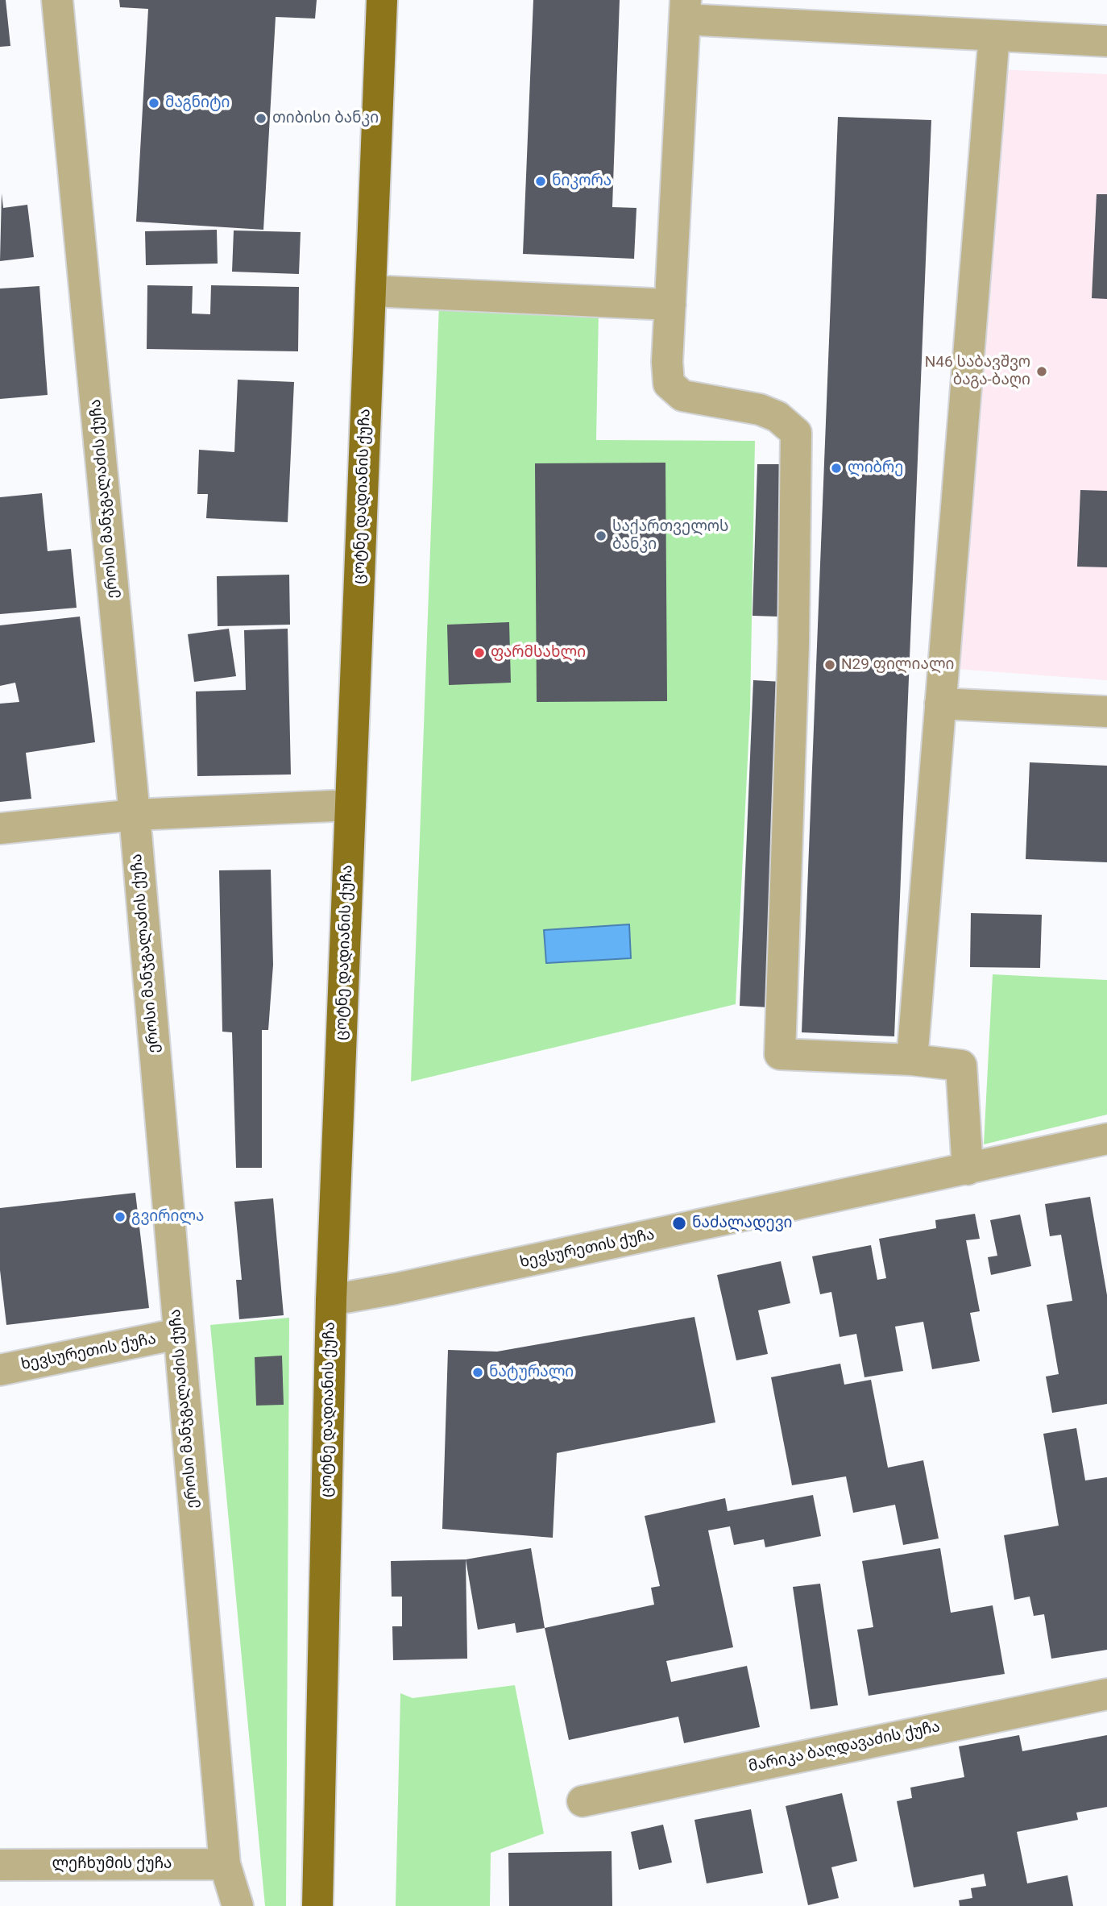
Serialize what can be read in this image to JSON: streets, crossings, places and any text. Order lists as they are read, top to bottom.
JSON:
{
  "streets": {
    "main road": ["ცოტნე დადიანის ქუჩა"],
    "street": [
      "ეროსი მანჯგალაძის ქუჩა",
      "ხევსურეთის ქუჩა",
      "მარიკა ბაღდავაძის ქუჩა",
      "ლეჩხუმის ქუჩა"
    ]
  },
  "crossings": [
    ["ცოტნე დადიანის ქუჩა", "ხევსურეთის ქუჩა"],
    ["ეროსი მანჯგალაძის ქუჩა", "ხევსურეთის ქუჩა"],
    ["ეროსი მანჯგალაძის ქუჩა", "ლეჩხუმის ქუჩა"]
  ],
  "places": [
    "მაგნიტი",
    "თიბისი ბანკი",
    "ნიკორა",
    "N46 საბავშვო ბაგა-ბაღი",
    "ლიბრე",
    "საქართველოს ბანკი",
    "ფარმსახლი",
    "N29 ფილიალი",
    "გვირილა",
    "ნაძალადევი",
    "ნატურალი"
  ]
}
